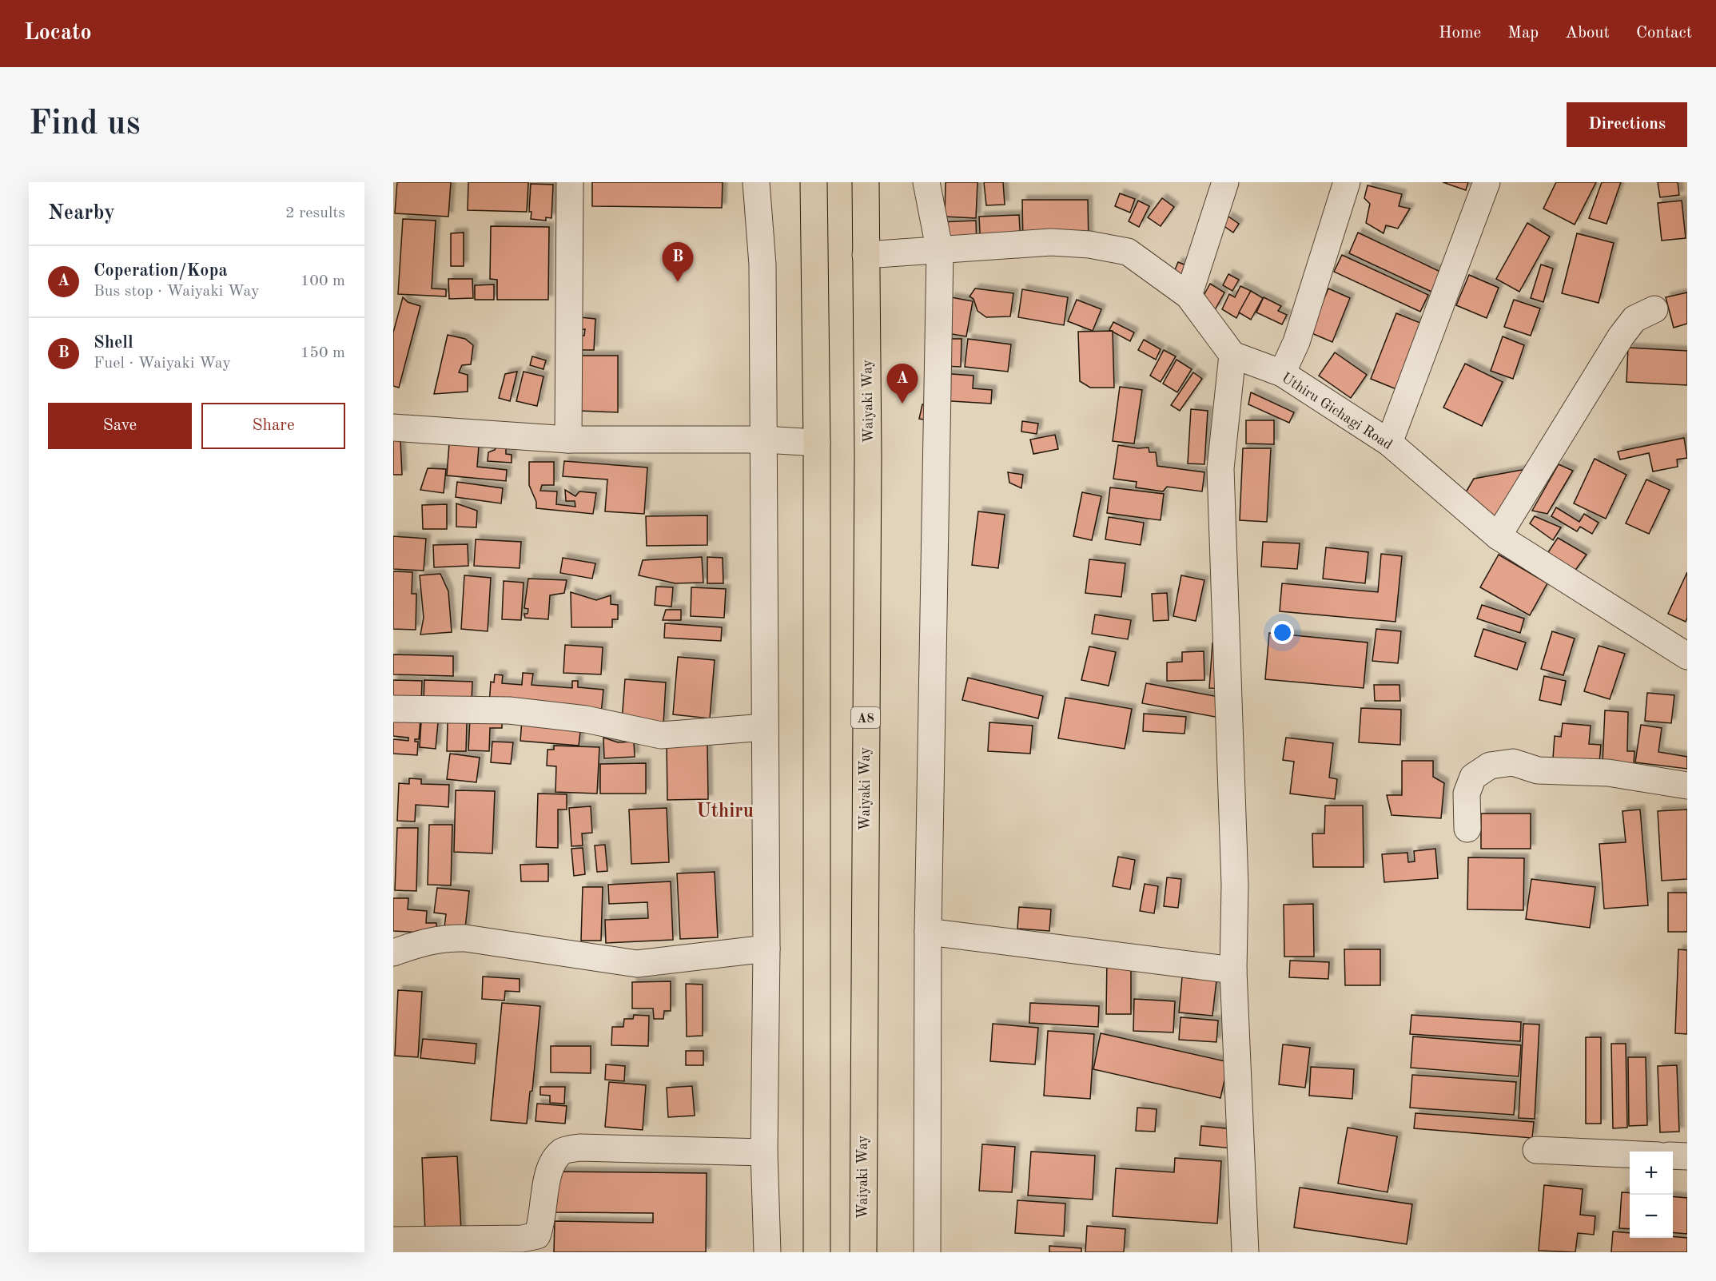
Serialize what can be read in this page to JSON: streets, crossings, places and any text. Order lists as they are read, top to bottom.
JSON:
{
  "streets": {
    "highway": ["Waiyaki Way", "A8"],
    "street": ["Uthiru Gichagi Road"]
  },
  "districts": ["Uthiru"],
  "page": {
    "header": "Locato",
    "nav": [
      "Home",
      "Map",
      "About",
      "Contact"
    ],
    "buttons": [
      "Directions",
      ["Save", "Share"]
    ],
    "title": "Find us",
    "heading": ["Nearby", "2 results"],
    "pins": ["B", "A"],
    "list": [
      {
        "mark": "A",
        "name": "Coperation/Kopa",
        "note": "Bus stop · Waiyaki Way",
        "value": "100 m"
      },
      {
        "mark": "B",
        "name": "Shell",
        "note": "Fuel · Waiyaki Way",
        "value": "150 m"
      }
    ],
    "map_buttons": ["+", "−"]
  }
}
